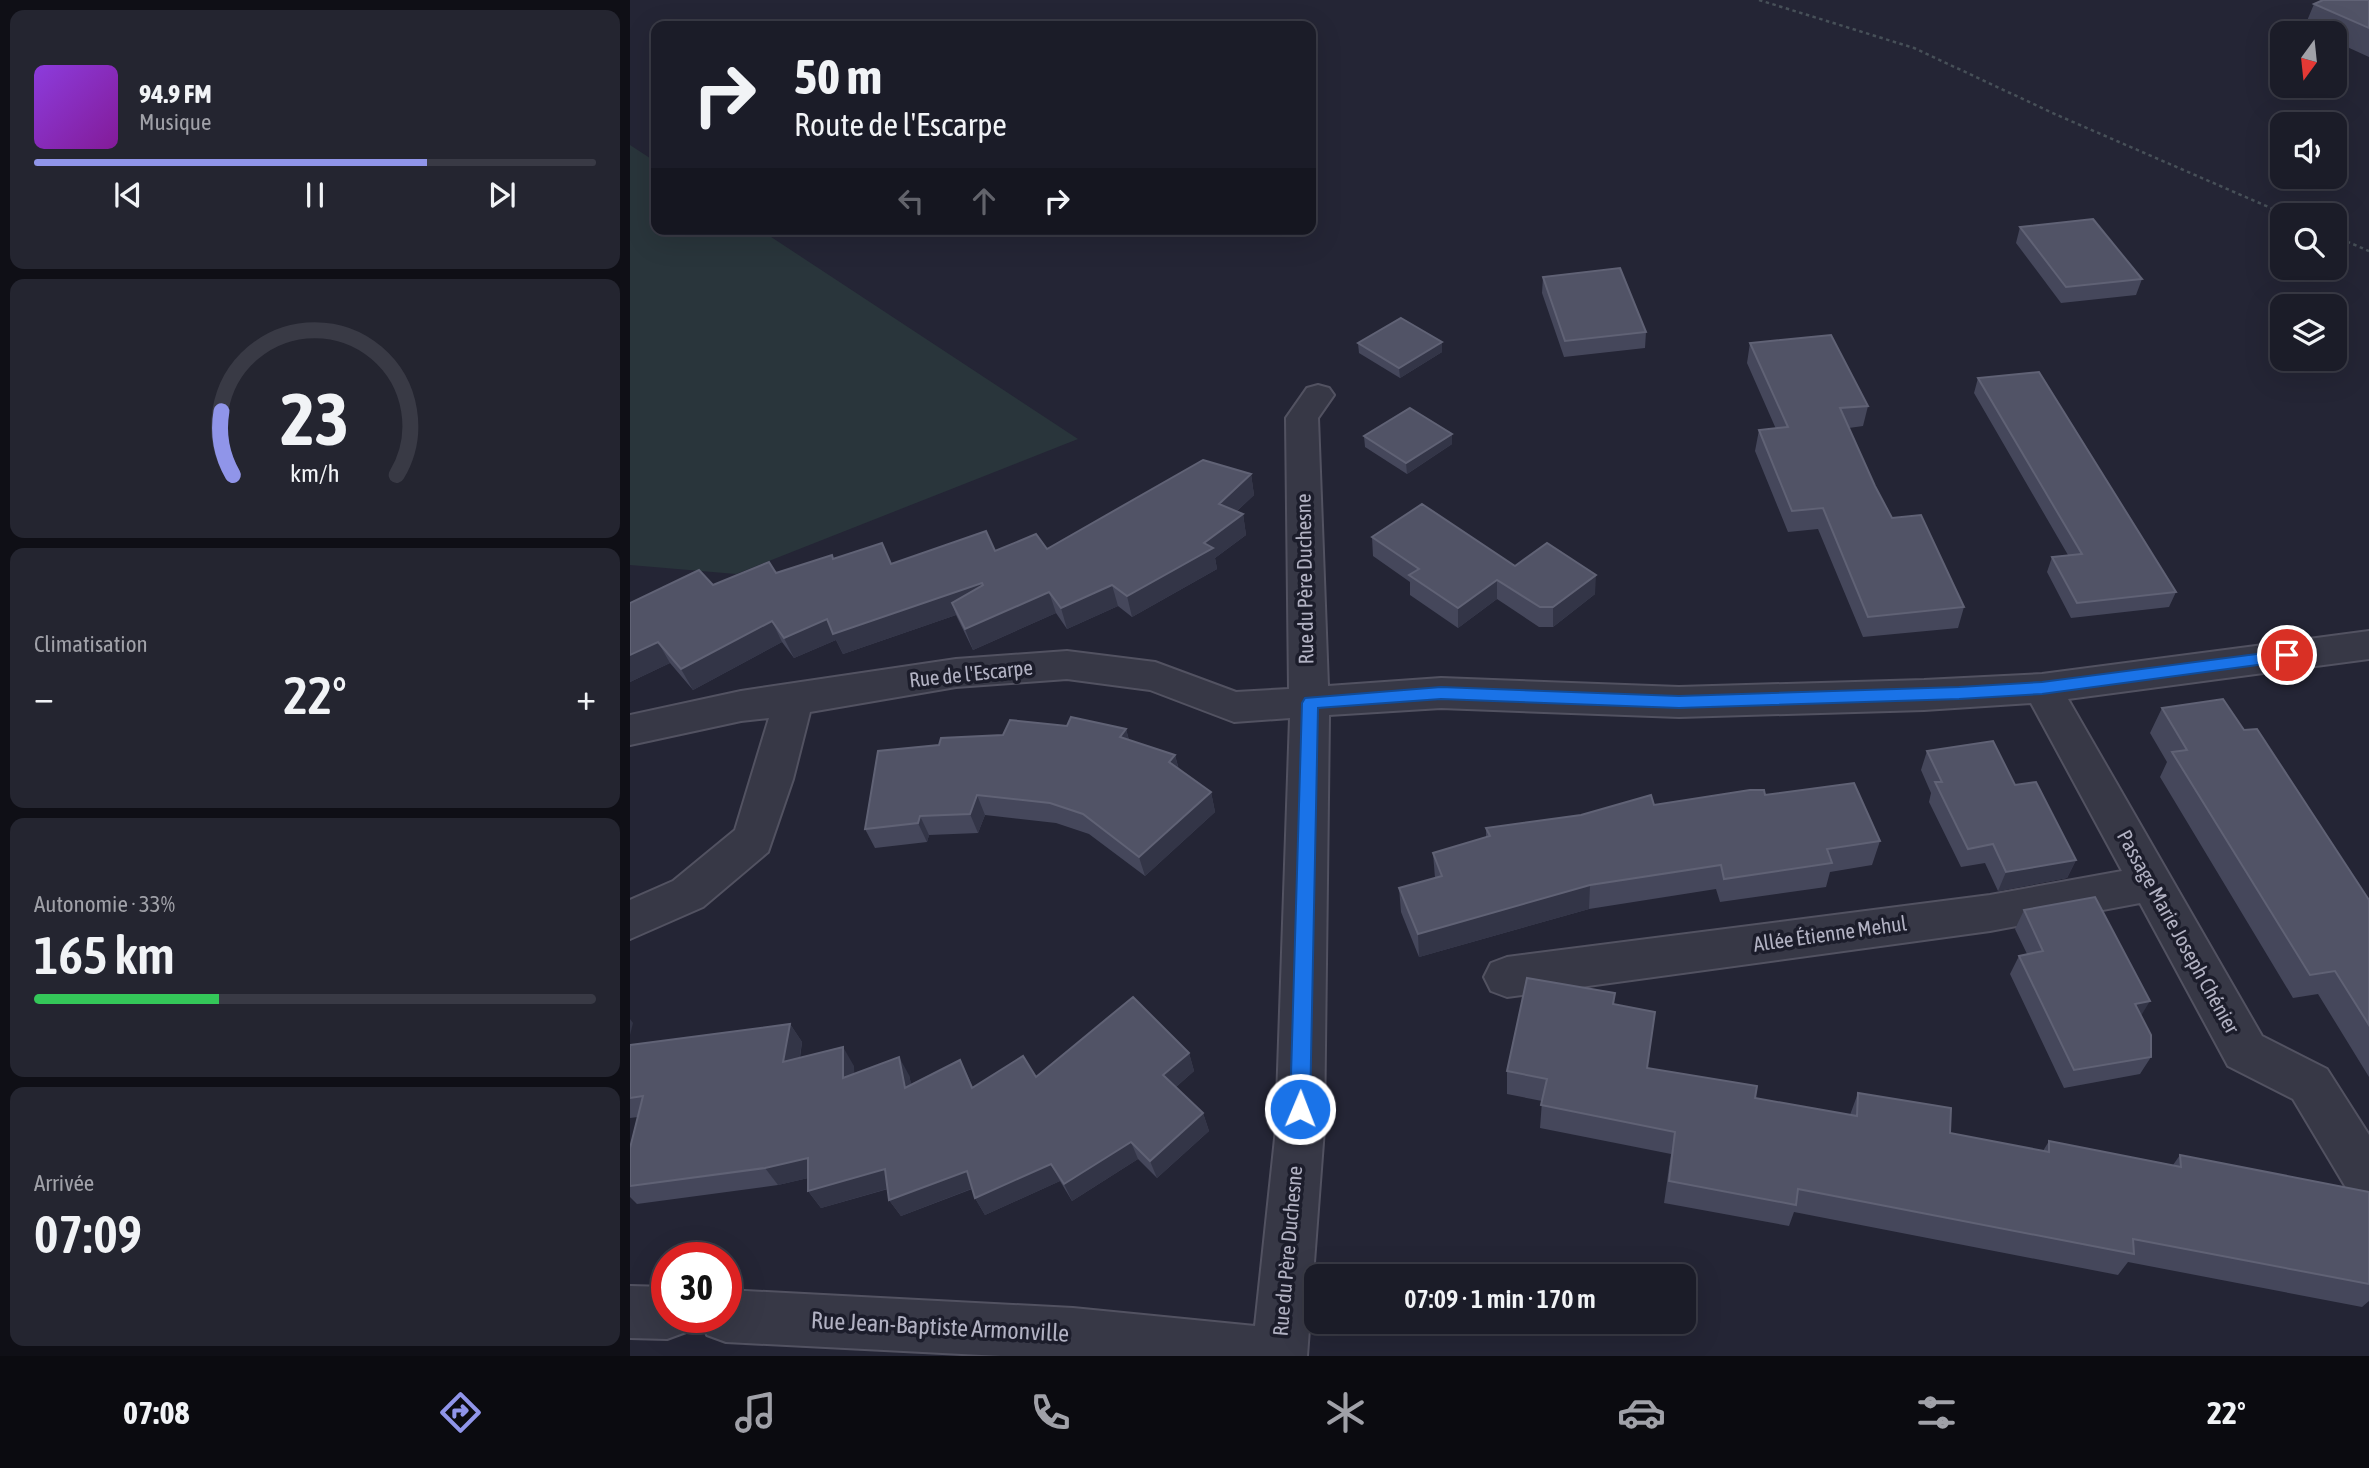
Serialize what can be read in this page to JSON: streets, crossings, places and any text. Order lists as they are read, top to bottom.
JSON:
{
  "streets": {
    "street": [
      "Rue du Père Duchesne",
      "Rue de l'Escarpe",
      "Passage Marie Joseph Chénier",
      "Allée Étienne Mehul",
      "Rue Jean-Baptiste Armonville"
    ]
  },
  "crossings": [
    ["Rue du Père Duchesne", "Rue de l'Escarpe"],
    ["Rue du Père Duchesne", "Rue Jean-Baptiste Armonville"],
    ["Rue de l'Escarpe", "Passage Marie Joseph Chénier"],
    ["Passage Marie Joseph Chénier", "Allée Étienne Mehul"]
  ],
  "north": "bottom",
  "page": {
    "turn": ["50 m", "Route de l'Escarpe"],
    "song": ["94.9 FM", "Musique"],
    "tile": [
      "Climatisation",
      ["Autonomie · 33%", "165 km"],
      ["Arrivée", "07:09"]
    ],
    "heat": ["−", "22°", "+"],
    "limit": "30",
    "trip": "07:09 · 1 min · 170 m",
    "tabs": ["07:08", "22°"],
    "gauge": ["23", "km/h"]
  }
}
